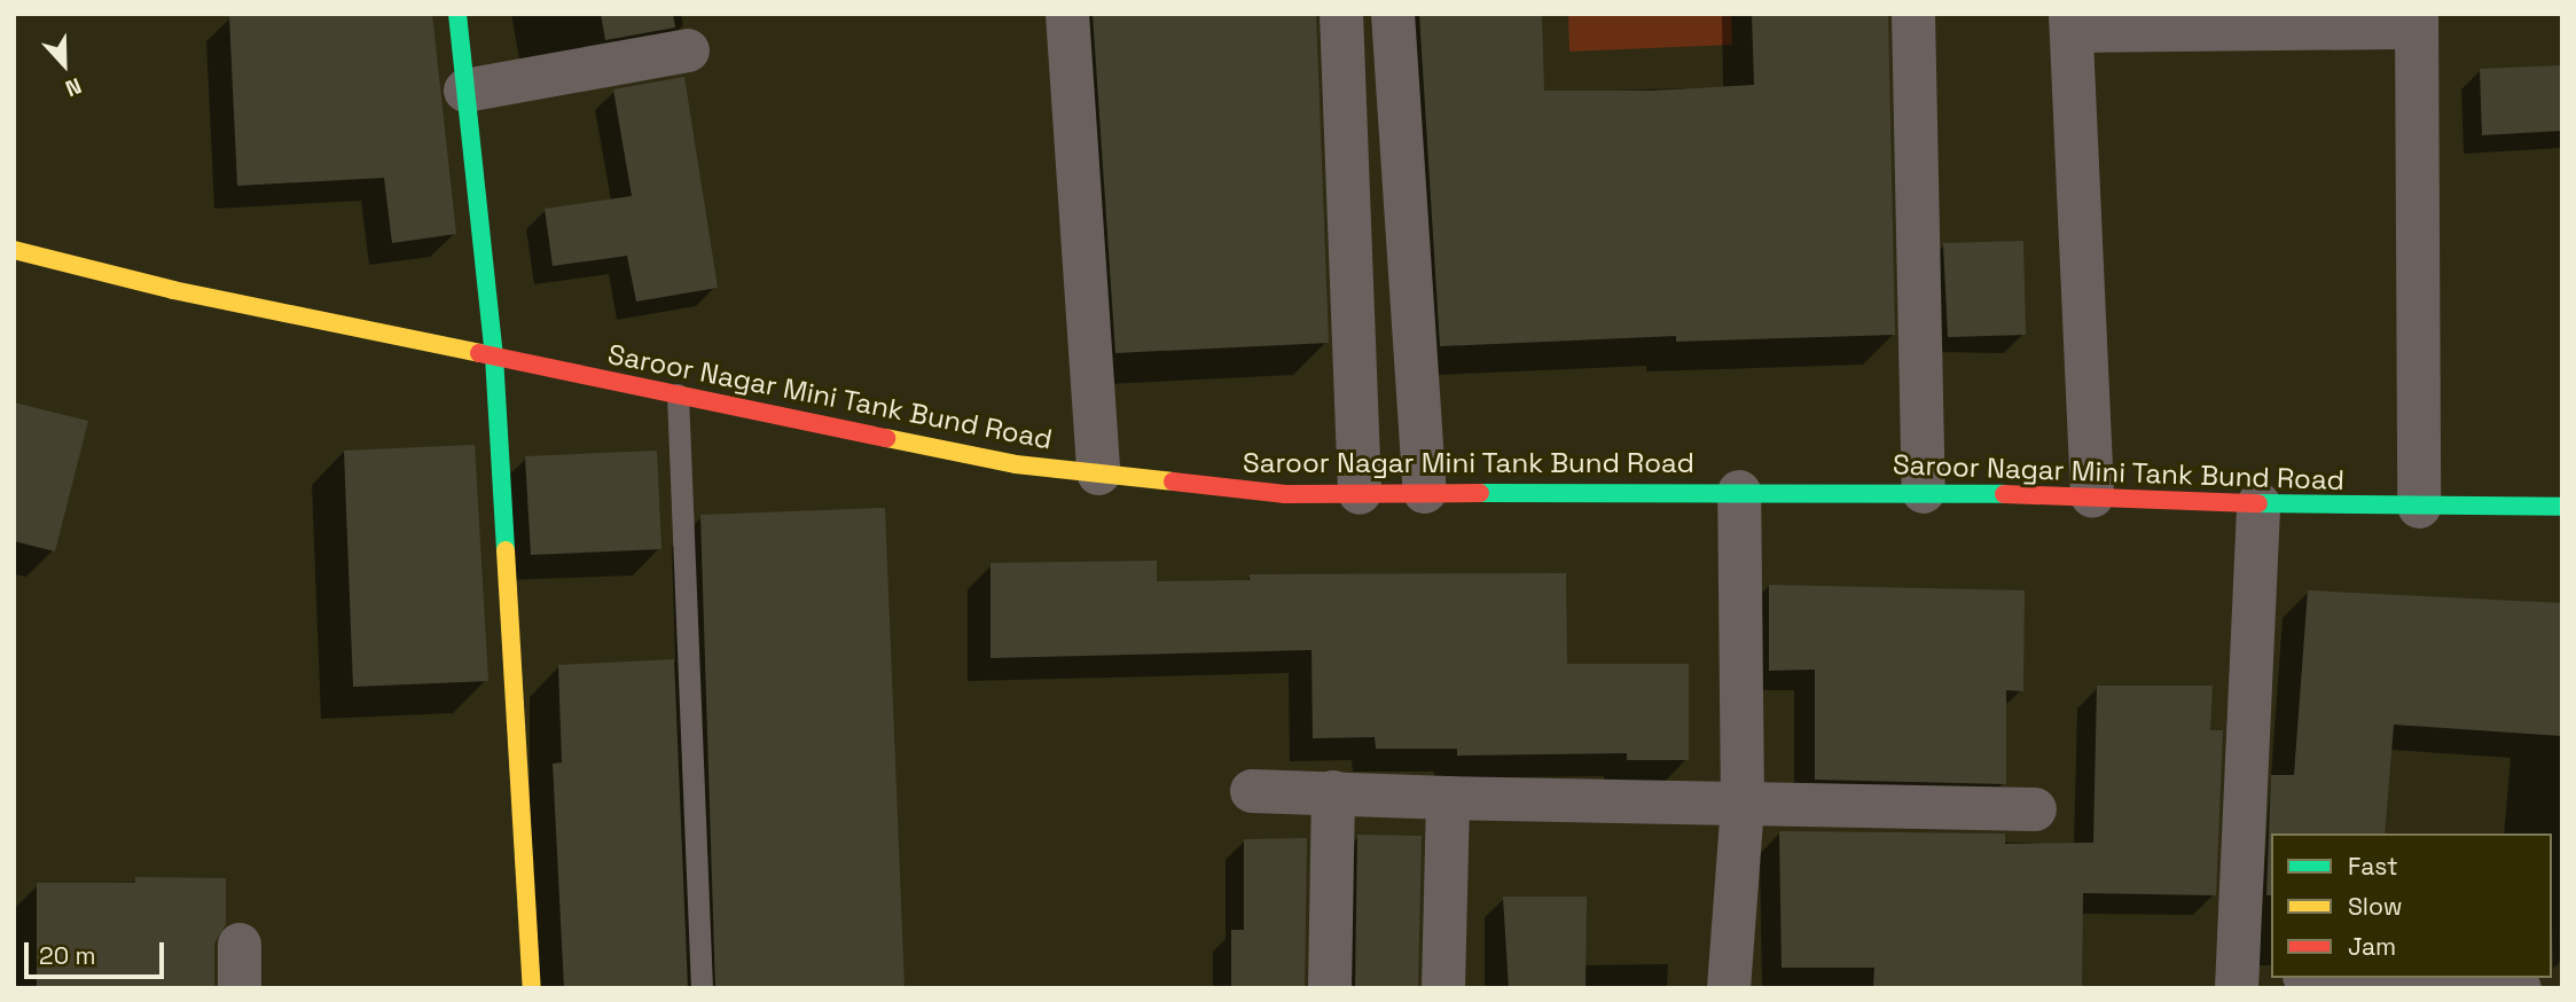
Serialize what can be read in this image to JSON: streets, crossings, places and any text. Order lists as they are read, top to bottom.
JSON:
{
  "streets": {
    "main road": ["Saroor Nagar Mini Tank Bund Road"]
  },
  "legend": ["Fast", "Slow", "Jam"],
  "scale_bar": "20 m",
  "north": "bottom"
}
